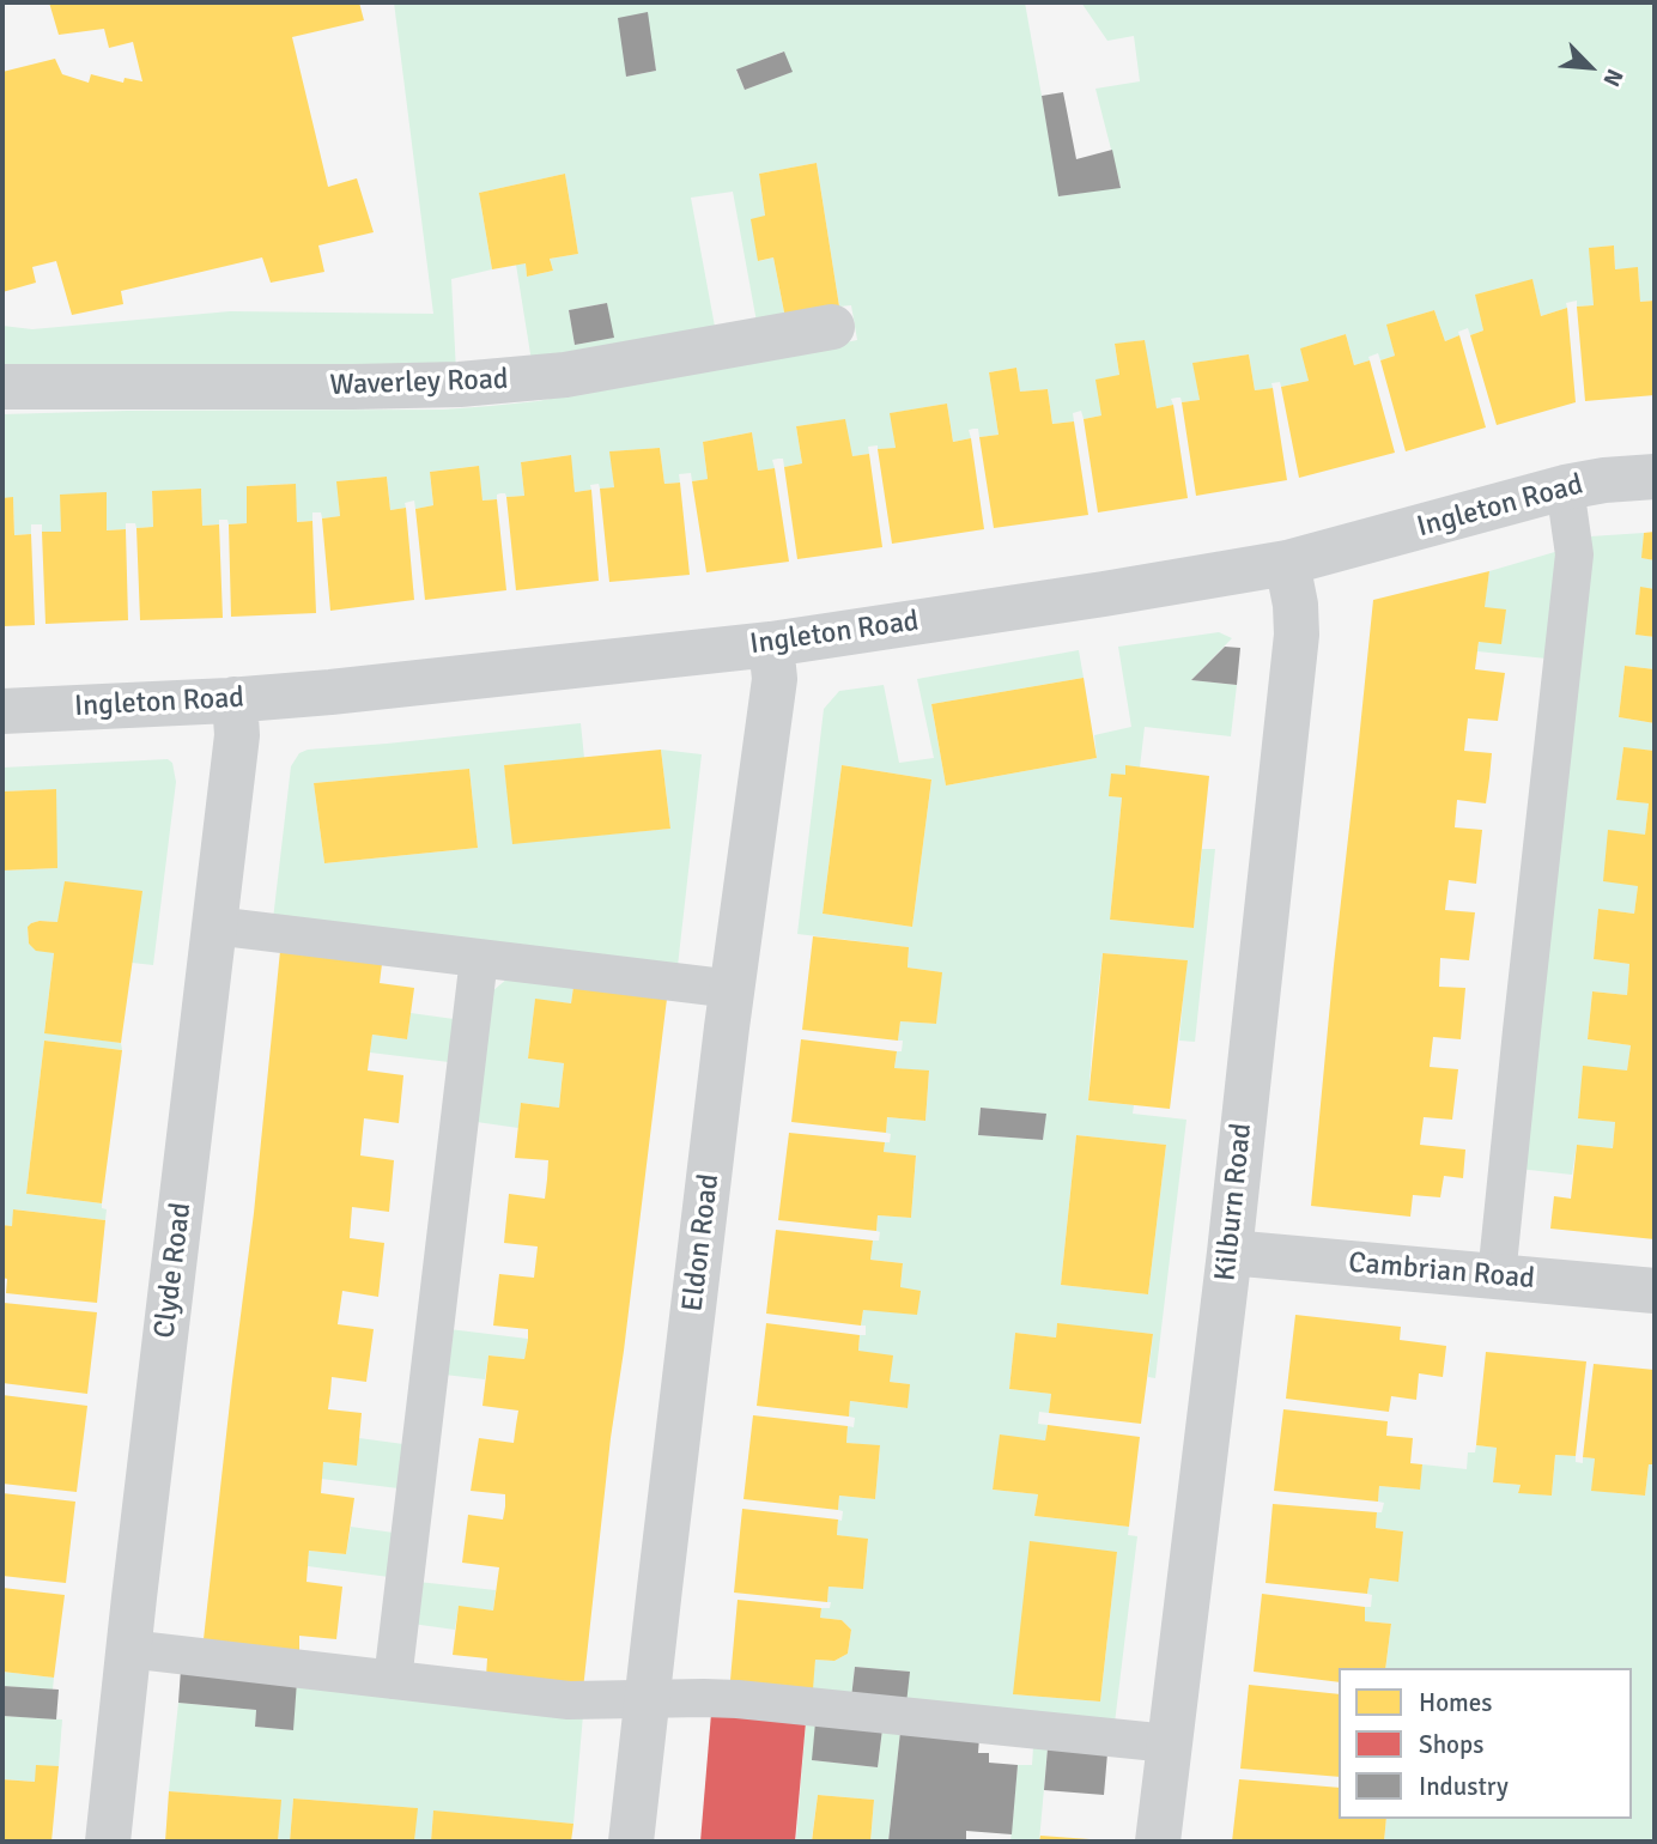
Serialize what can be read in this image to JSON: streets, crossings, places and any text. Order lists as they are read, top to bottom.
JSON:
{
  "streets": {
    "street": [
      "Waverley Road",
      "Ingleton Road",
      "Kilburn Road",
      "Eldon Road",
      "Clyde Road",
      "Cambrian Road"
    ]
  },
  "crossings": [
    ["Ingleton Road", "Kilburn Road"],
    ["Ingleton Road", "Eldon Road"],
    ["Ingleton Road", "Clyde Road"],
    ["Kilburn Road", "Cambrian Road"]
  ],
  "legend": ["Homes", "Shops", "Industry"],
  "north": "bottom right"
}
